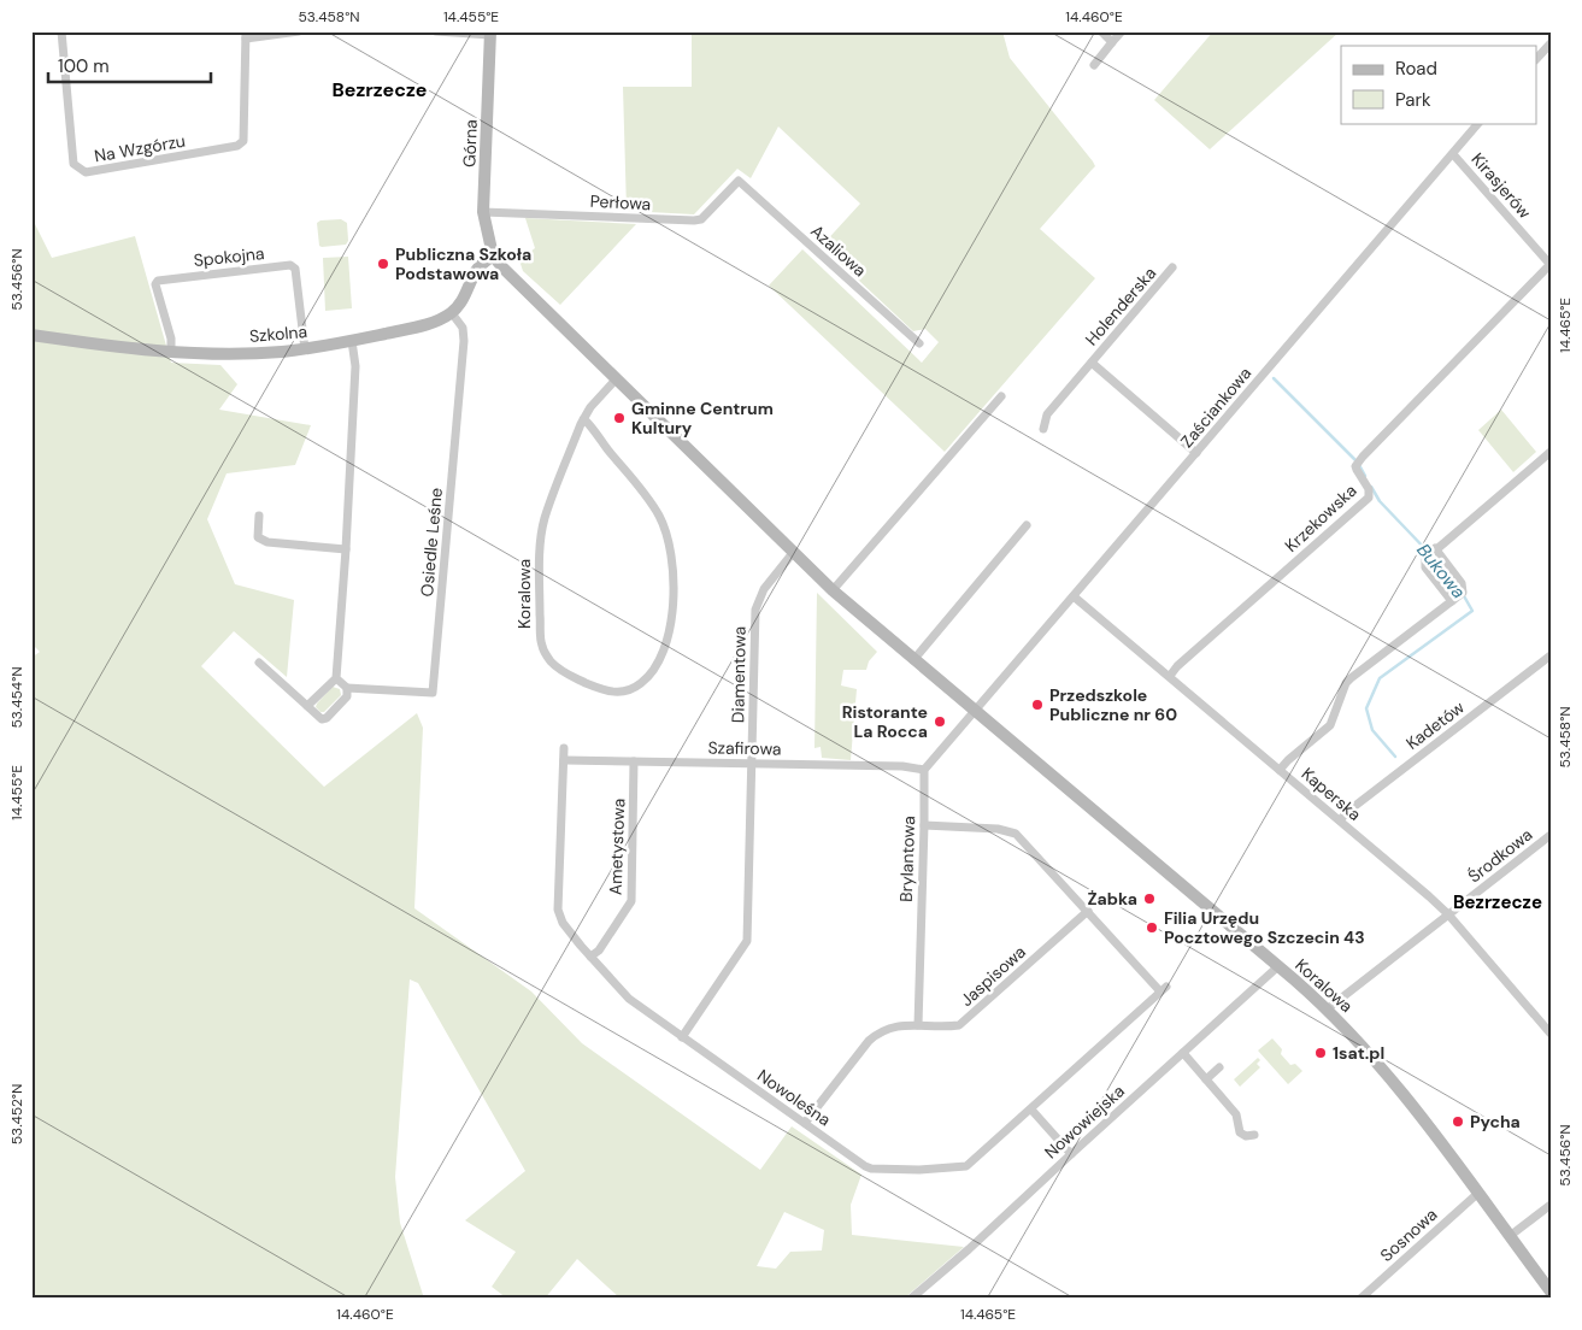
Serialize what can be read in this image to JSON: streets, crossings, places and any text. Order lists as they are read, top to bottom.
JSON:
{
  "streets": {
    "street": [
      "Górna",
      "Na Wzgórzu",
      "Kirasjerów",
      "Perłowa",
      "Azaliowa",
      "Spokojna",
      "Holenderska",
      "Szkolna",
      "Zaściankowa",
      "Krzekowska",
      "Osiedle Leśne",
      "Koralowa",
      "Diamentowa",
      "Kadetów",
      "Szafirowa",
      "Kaperska",
      "Ametystowa",
      "Środkowa",
      "Brylantowa",
      "Jaspisowa",
      "Nowoleśna",
      "Nowowiejska",
      "Sosnowa"
    ]
  },
  "crossings": [
    ["Górna", "Perłowa"],
    ["Górna", "Koralowa"],
    ["Kirasjerów", "Zaściankowa"],
    ["Kirasjerów", "Krzekowska"],
    ["Perłowa", "Azaliowa"],
    ["Spokojna", "Szkolna"],
    ["Holenderska", "Zaściankowa"],
    ["Szkolna", "Osiedle Leśne"],
    ["Zaściankowa", "Koralowa"],
    ["Zaściankowa", "Kaperska"],
    ["Krzekowska", "Kaperska"],
    ["Koralowa", "Diamentowa"],
    ["Koralowa", "Środkowa"],
    ["Koralowa", "Nowowiejska"],
    ["Koralowa", "Sosnowa"],
    ["Diamentowa", "Szafirowa"],
    ["Diamentowa", "Nowoleśna"],
    ["Kadetów", "Kaperska"],
    ["Szafirowa", "Ametystowa"],
    ["Szafirowa", "Brylantowa"],
    ["Szafirowa", "Nowoleśna"],
    ["Kaperska", "Środkowa"],
    ["Ametystowa", "Nowoleśna"],
    ["Brylantowa", "Jaspisowa"],
    ["Jaspisowa", "Nowoleśna"]
  ],
  "districts": ["Bezrzecze", "Bezrzecze"],
  "water": ["Bukowa"],
  "places": [
    "Publiczna Szkoła Podstawowa",
    "Gminne Centrum Kultury",
    "Przedszkole Publiczne nr 60",
    "Ristorante La Rocca",
    "Żabka",
    "Filia Urzędu Pocztowego Szczecin 43",
    "1sat.pl",
    "Pycha"
  ],
  "legend": ["Road", "Park"],
  "scale_bar": "100 m",
  "coordinates": [
    "53.458°N",
    "14.455°E",
    "14.460°E",
    "53.456°N",
    "14.465°E",
    "53.454°N",
    "53.452°N"
  ]
}
